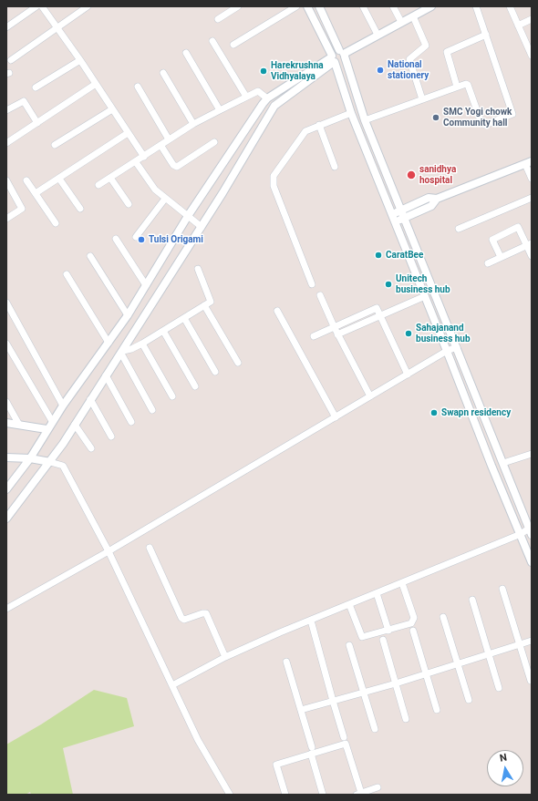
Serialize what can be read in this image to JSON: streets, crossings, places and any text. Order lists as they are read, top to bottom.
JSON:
{
  "places": [
    "National stationery",
    "Harekrushna Vidhyalaya",
    "SMC Yogi chowk Community hall",
    "sanidhya hospital",
    "Tulsi Origami",
    "CaratBee",
    "Unitech business hub",
    "Sahajanand business hub",
    "Swapn residency"
  ],
  "north": "top"
}
